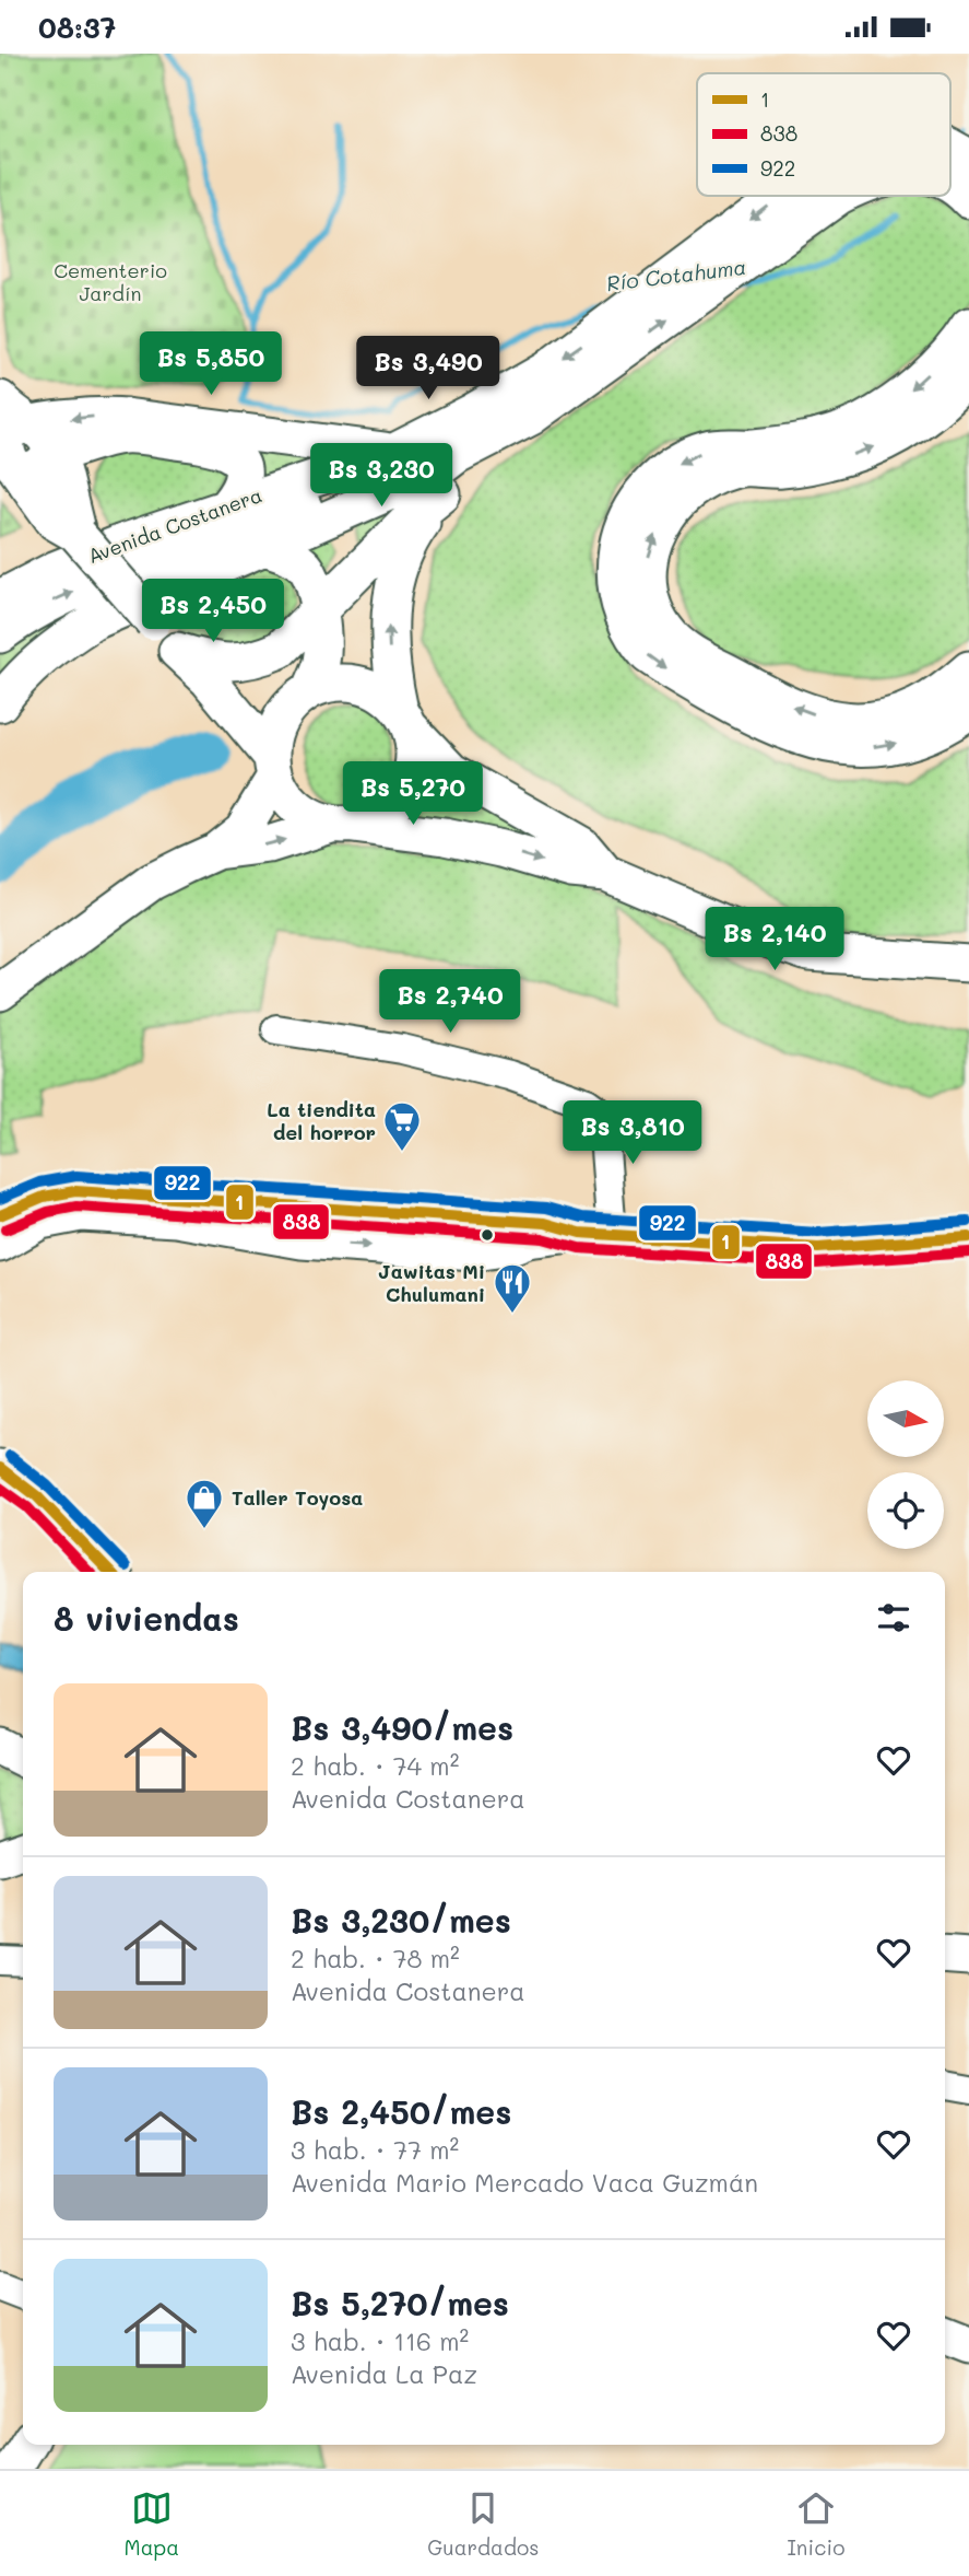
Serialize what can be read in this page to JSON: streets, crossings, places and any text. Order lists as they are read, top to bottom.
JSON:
{
  "streets": {
    "main road": ["Avenida Costanera"]
  },
  "water": ["Río Cotahuma"],
  "parks": ["Cementerio Jardín"],
  "places": {
    "supermarket": ["La tiendita del horror"],
    "restaurant": ["Jawitas Mi Chulumani"],
    "shop": ["Taller Toyosa"]
  },
  "lines": ["transit line 922", "transit line 1", "transit line 838"],
  "legend": ["1", "838", "922"],
  "north": "right",
  "page": {
    "status": "08:37",
    "price": [
      "Bs 5,850",
      "Bs 3,490",
      "Bs 3,230",
      "Bs 2,450",
      "Bs 5,270",
      "Bs 2,140",
      "Bs 2,740",
      "Bs 3,810"
    ],
    "heading": "8 viviendas",
    "list": [
      {
        "name": "Bs 3,490/mes",
        "note": "2 hab. · 74 m² · Avenida Costanera"
      },
      {
        "name": "Bs 3,230/mes",
        "note": "2 hab. · 78 m² · Avenida Costanera"
      },
      {
        "name": "Bs 2,450/mes",
        "note": "3 hab. · 77 m² · Avenida Mario Mercado Vaca Guzmán"
      },
      {
        "name": "Bs 5,270/mes",
        "note": "3 hab. · 116 m² · Avenida La Paz"
      }
    ],
    "tabs": ["Mapa", "Guardados", "Inicio"]
  }
}
